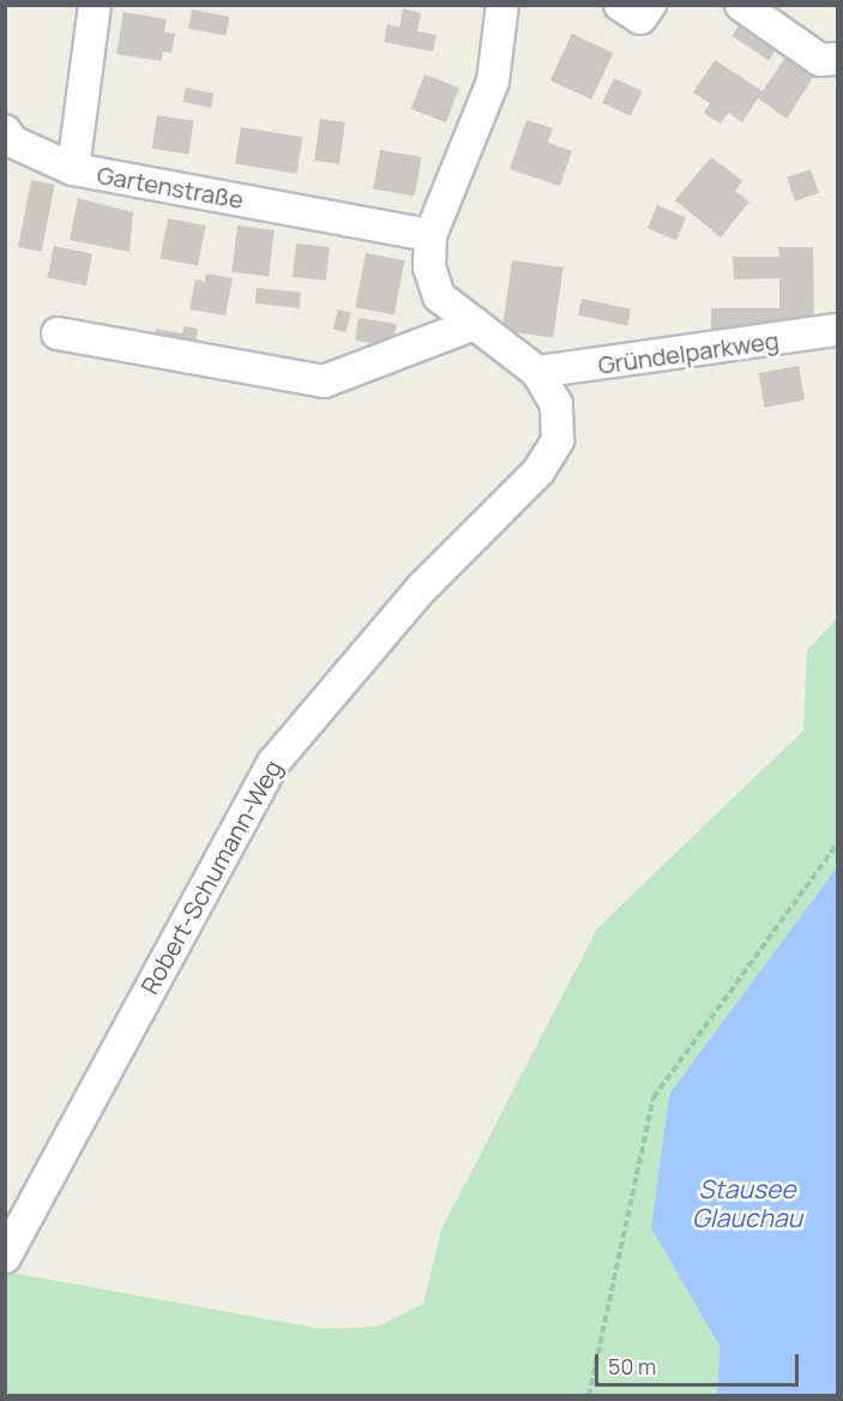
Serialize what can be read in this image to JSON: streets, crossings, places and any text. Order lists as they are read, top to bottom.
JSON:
{
  "streets": {
    "street": ["Gartenstraße", "Gründelparkweg", "Robert-Schumann-Weg"]
  },
  "crossings": [
    ["Gründelparkweg", "Robert-Schumann-Weg"]
  ],
  "water": ["Stausee Glauchau"],
  "scale_bar": "50 m"
}
